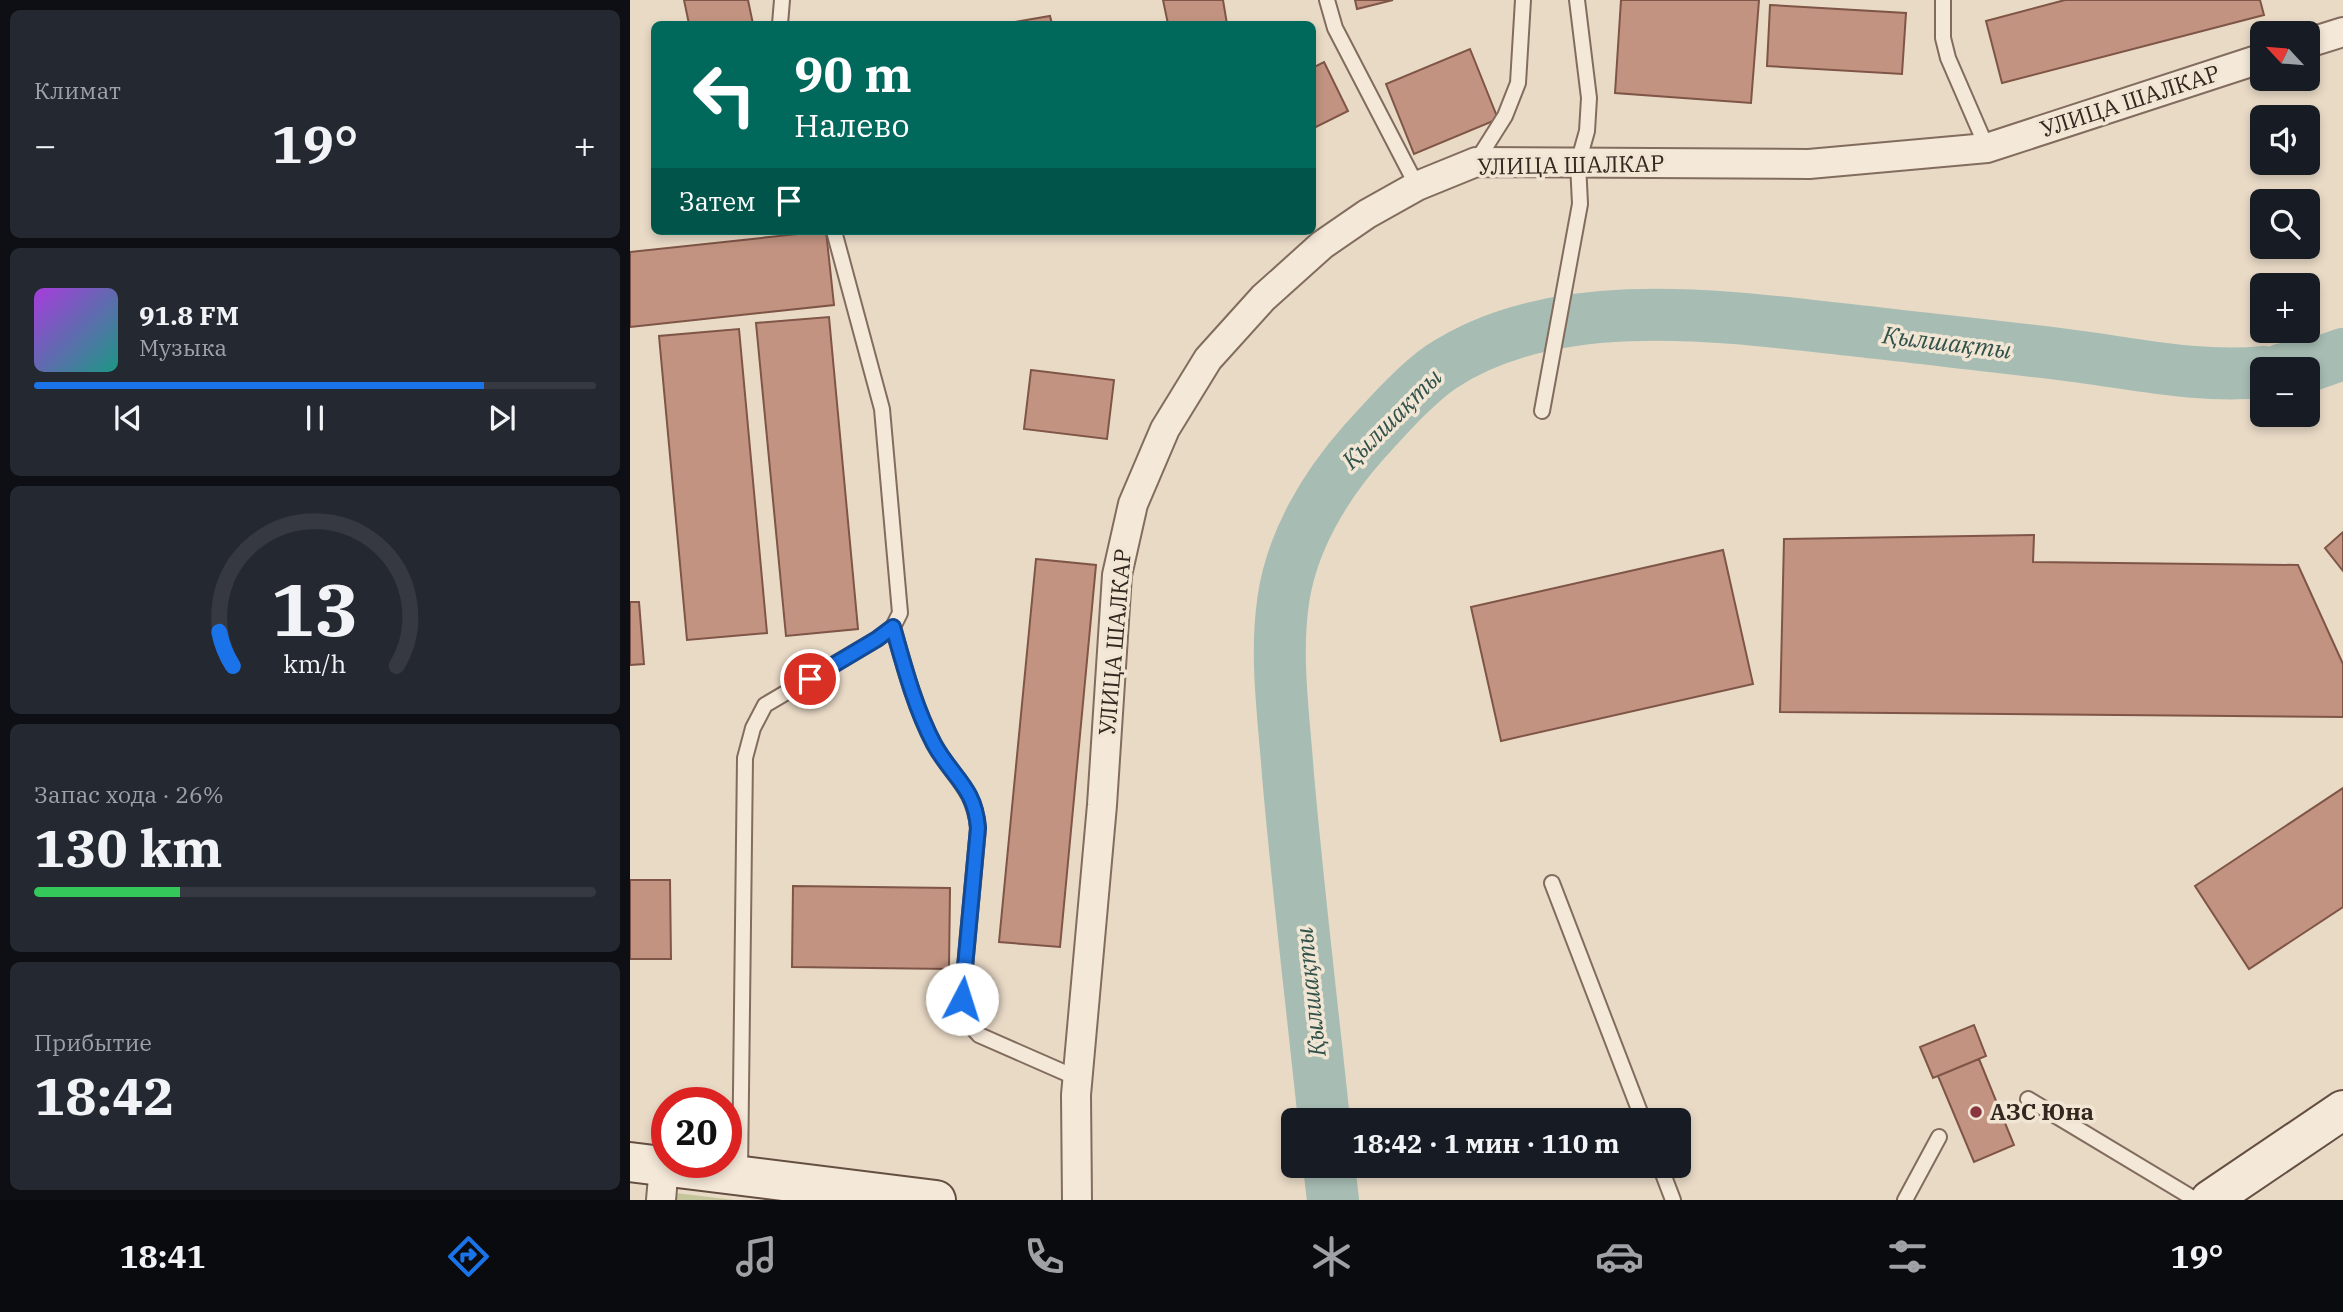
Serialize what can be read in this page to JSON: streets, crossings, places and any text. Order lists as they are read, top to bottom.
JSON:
{
  "streets": {
    "street": ["УЛИЦА ШАЛКАР"]
  },
  "water": ["Қылшақты"],
  "places": ["АЗС Юна"],
  "north": "top left",
  "page": {
    "tile": [
      "Климат",
      ["Запас хода · 26%", "130 km"],
      ["Прибытие", "18:42"]
    ],
    "map_buttons": ["+", "−"],
    "turn": ["90 m", "Налево"],
    "heat": ["−", "19°", "+"],
    "then": "Затем",
    "song": ["91.8 FM", "Музыка"],
    "limit": "20",
    "trip": "18:42 · 1 мин · 110 m",
    "tabs": ["18:41", "19°"],
    "gauge": ["13", "km/h"]
  }
}
